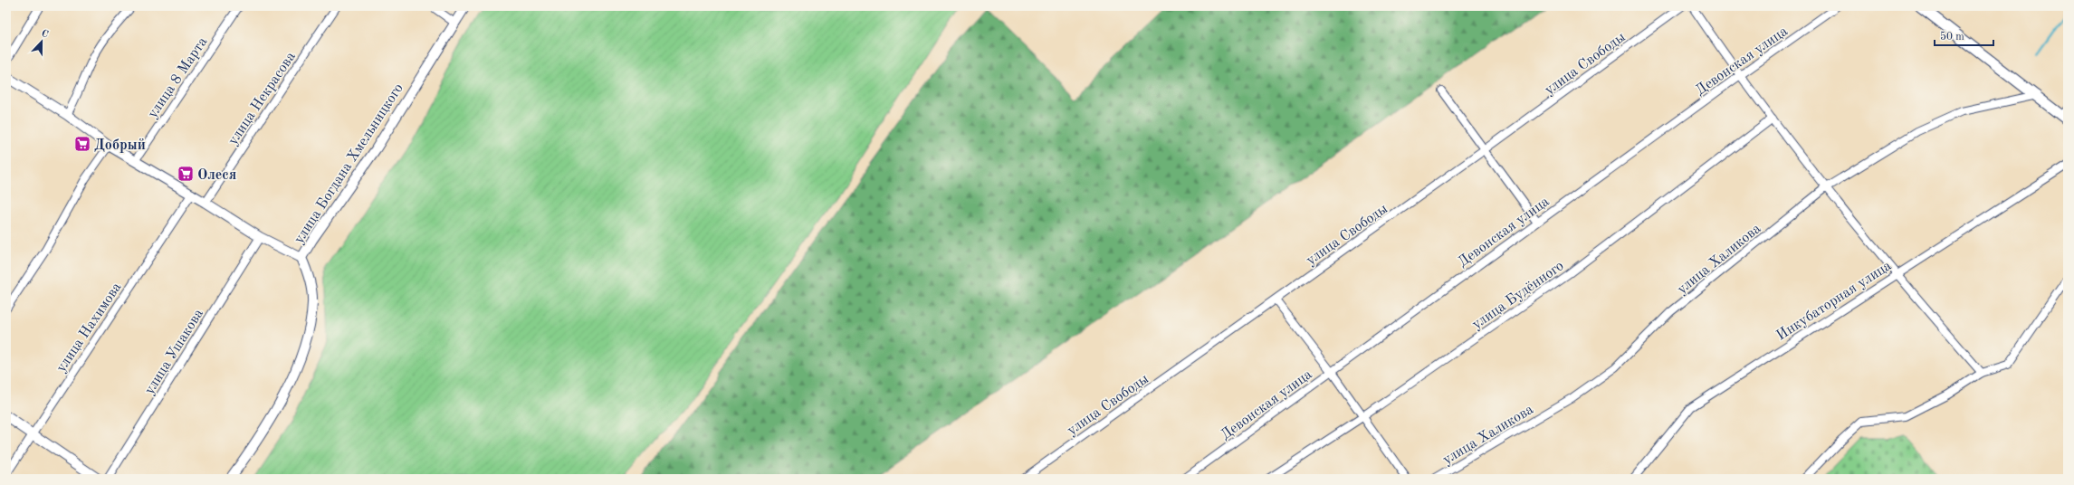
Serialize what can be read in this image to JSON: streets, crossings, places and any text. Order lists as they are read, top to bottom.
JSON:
{
  "streets": {
    "street": [
      "Девонская улица",
      "улица Свободы",
      "улица 8 Марта",
      "улица Некрасова",
      "улица Богдана Хмельницкого",
      "улица Халикова",
      "улица Будённого",
      "Инкубаторная улица",
      "улица Нахимова",
      "улица Ушакова"
    ]
  },
  "places": {
    "supermarket": ["Добрый", "Олеся"]
  },
  "scale_bar": "50 m",
  "north": "top"
}
